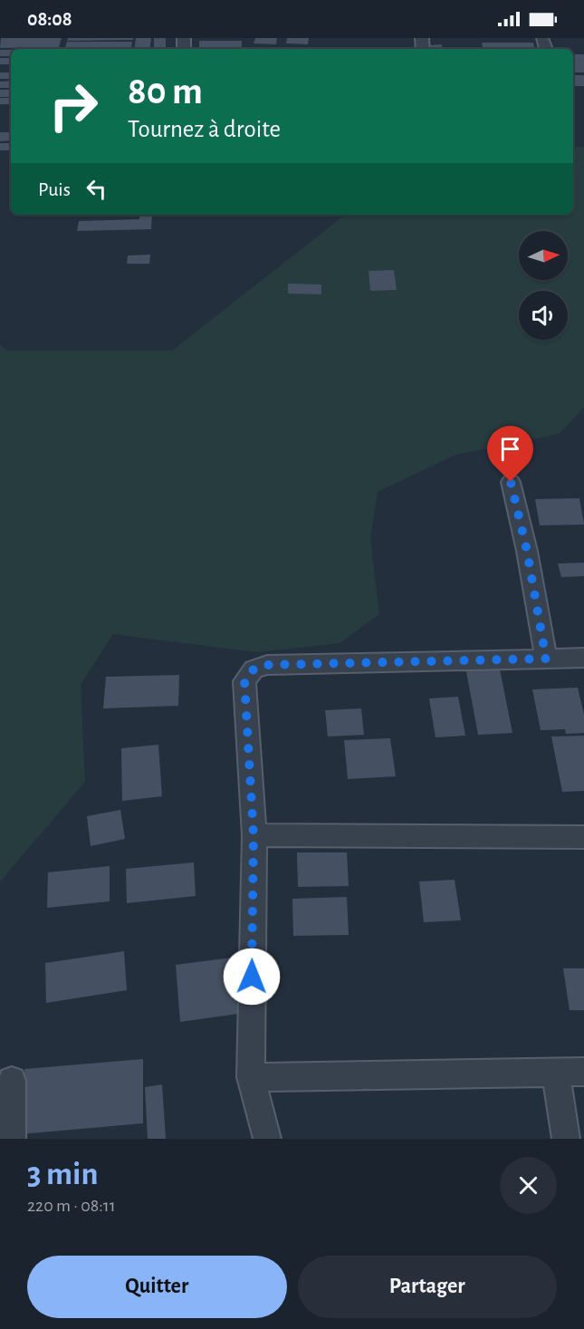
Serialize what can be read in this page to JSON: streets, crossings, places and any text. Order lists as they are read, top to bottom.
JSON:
{
  "north": "right",
  "page": {
    "status": "08:08",
    "turn": ["80 m", "Tournez à droite"],
    "then": "Puis",
    "heading": ["3 min", "220 m · 08:11"],
    "buttons": ["Quitter", "Partager"]
  }
}
